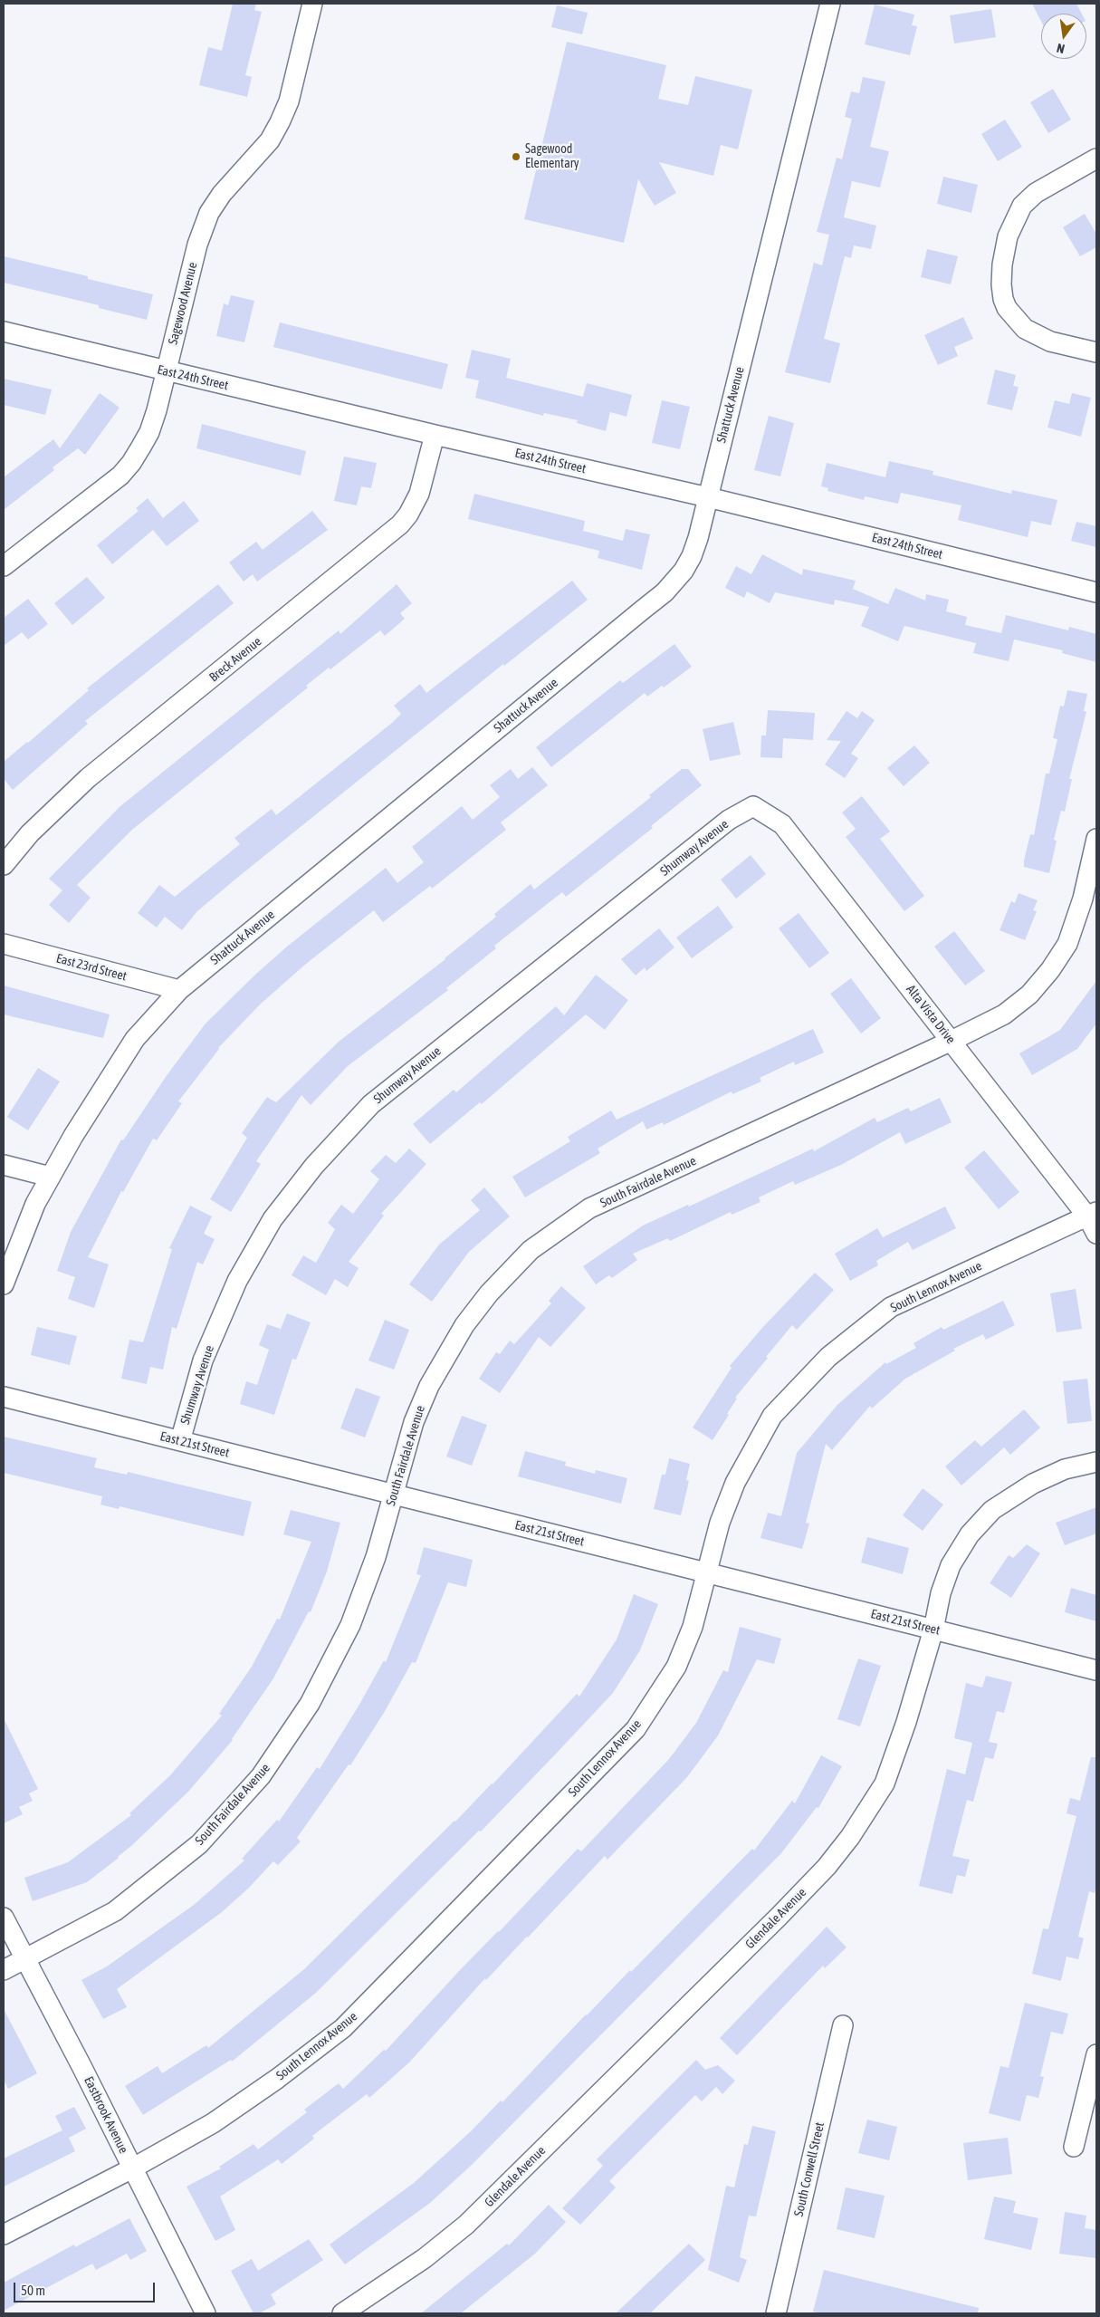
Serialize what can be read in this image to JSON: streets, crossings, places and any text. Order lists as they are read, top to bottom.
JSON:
{
  "streets": {
    "street": [
      "Sagewood Avenue",
      "East 24th Street",
      "Shattuck Avenue",
      "Breck Avenue",
      "Shumway Avenue",
      "East 23rd Street",
      "Alta Vista Drive",
      "South Fairdale Avenue",
      "South Lennox Avenue",
      "East 21st Street",
      "Glendale Avenue",
      "Eastbrook Avenue",
      "South Conwell Street"
    ]
  },
  "crossings": [
    ["Sagewood Avenue", "East 24th Street"],
    ["East 24th Street", "Shattuck Avenue"],
    ["East 24th Street", "Breck Avenue"],
    ["Shattuck Avenue", "East 23rd Street"],
    ["Shumway Avenue", "Alta Vista Drive"],
    ["Shumway Avenue", "East 21st Street"],
    ["Alta Vista Drive", "South Fairdale Avenue"],
    ["Alta Vista Drive", "South Lennox Avenue"],
    ["South Fairdale Avenue", "East 21st Street"],
    ["South Fairdale Avenue", "Eastbrook Avenue"],
    ["South Lennox Avenue", "East 21st Street"],
    ["South Lennox Avenue", "Eastbrook Avenue"],
    ["East 21st Street", "Glendale Avenue"]
  ],
  "places": ["Sagewood Elementary"],
  "scale_bar": "50 m",
  "north": "bottom"
}
